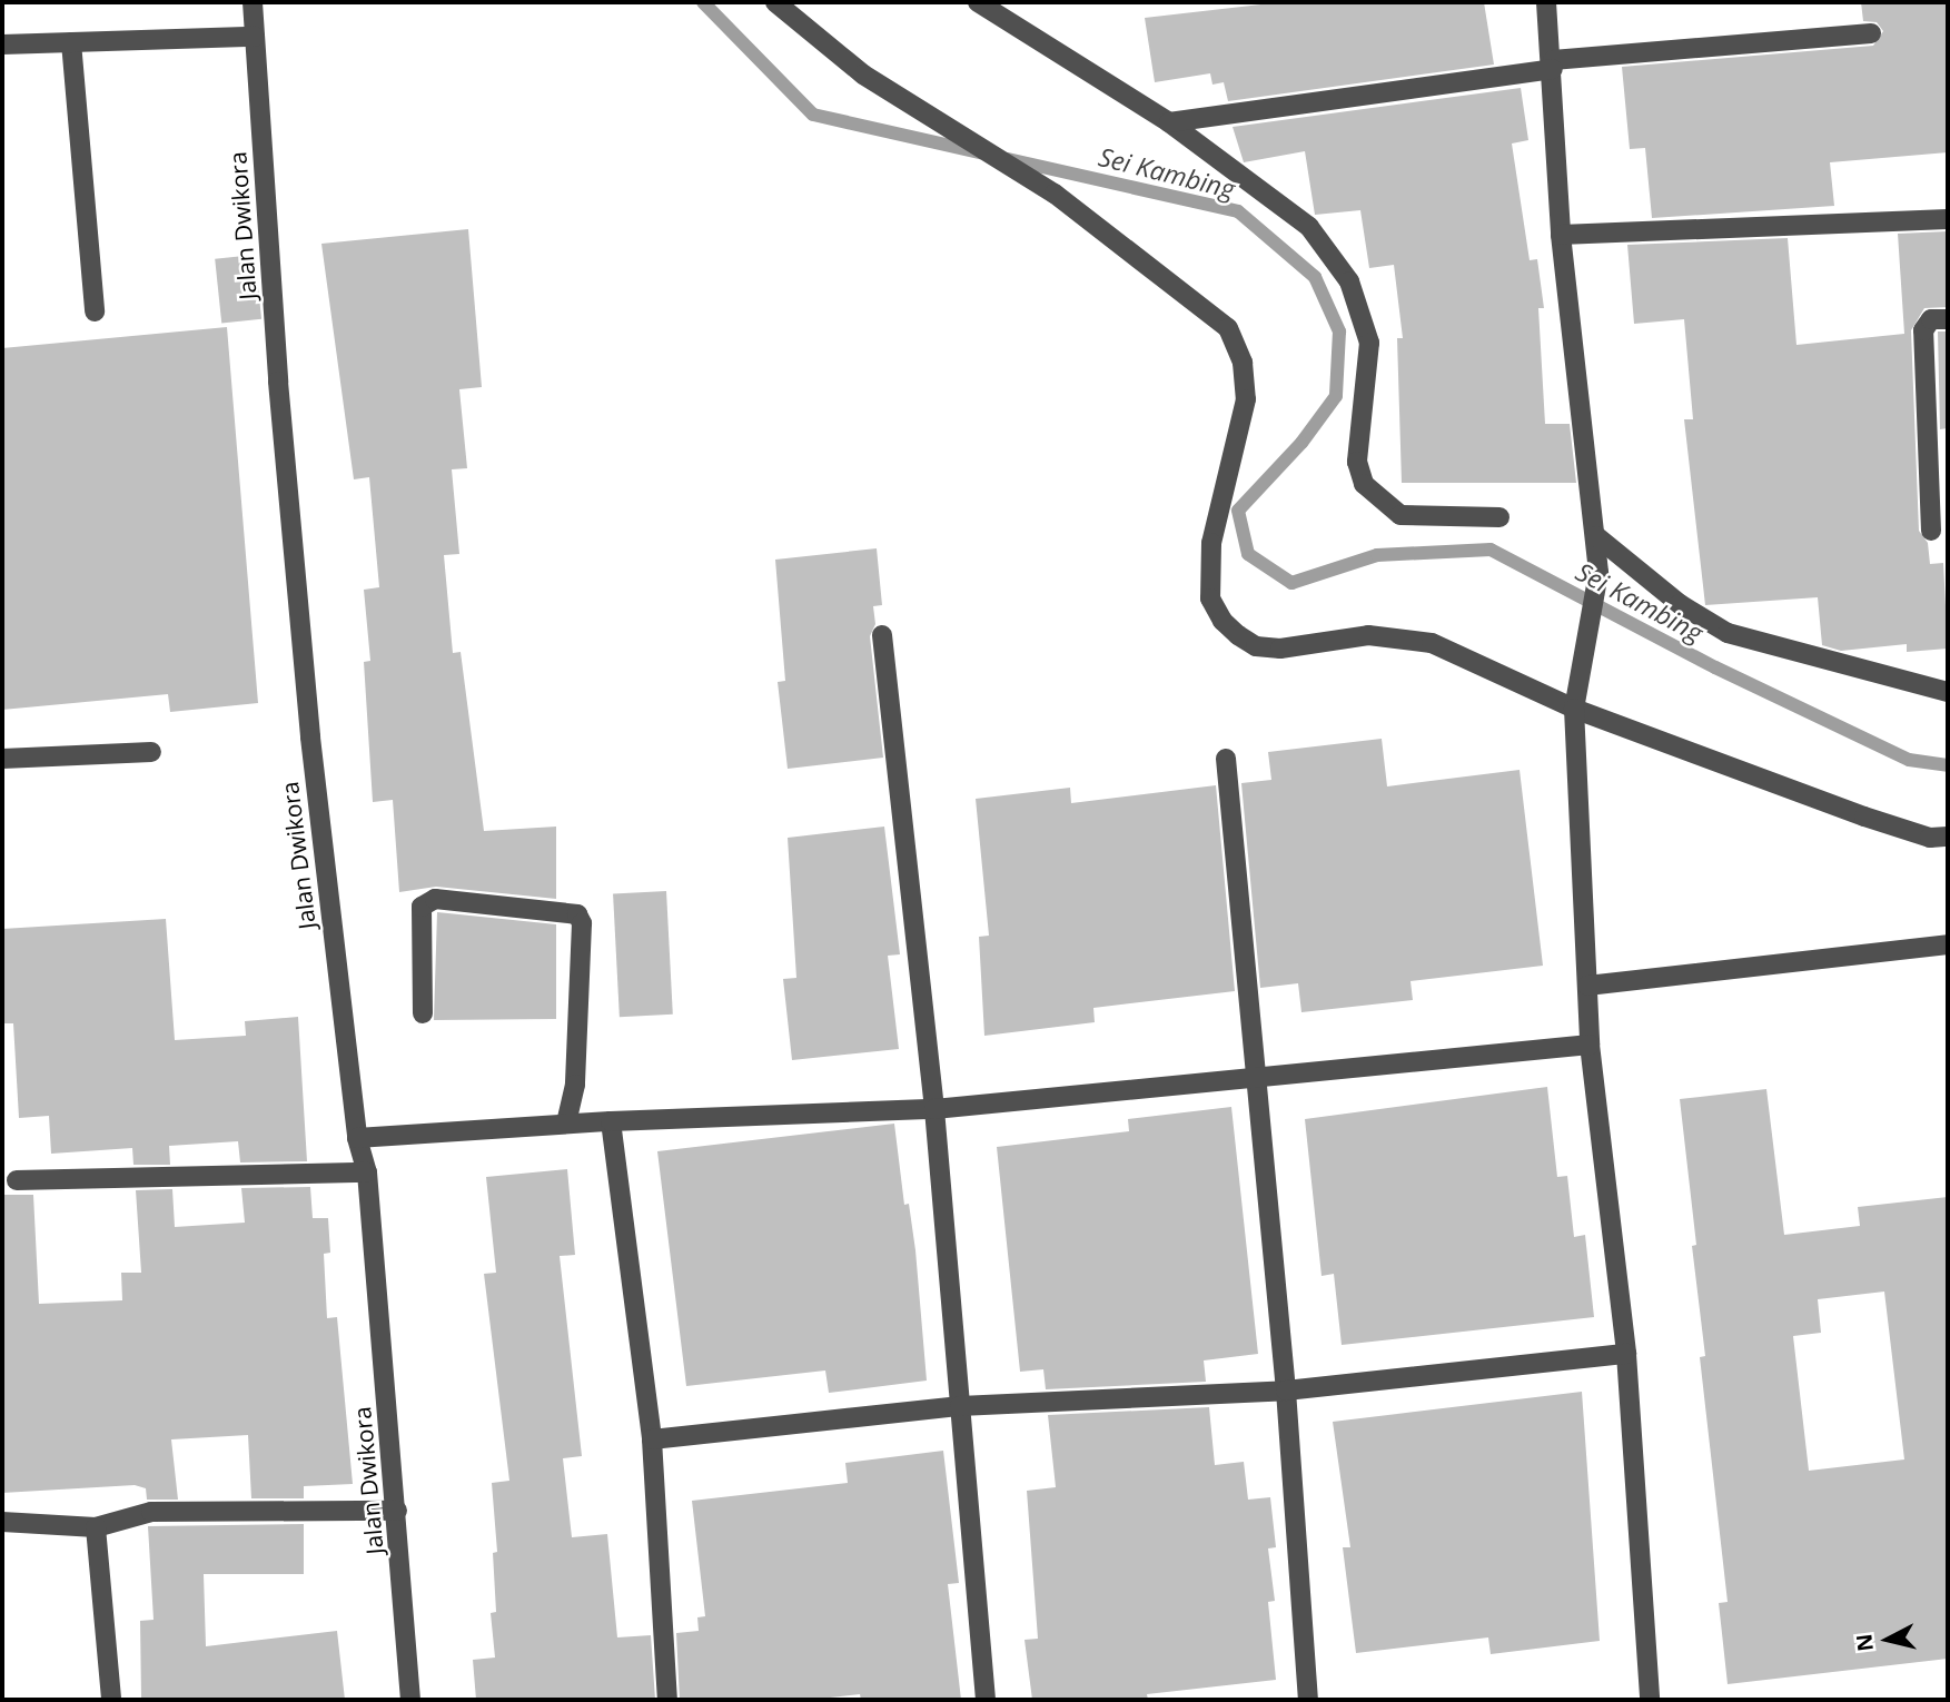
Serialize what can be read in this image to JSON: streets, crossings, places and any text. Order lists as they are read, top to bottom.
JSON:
{
  "streets": {
    "street": ["Jalan Dwikora"]
  },
  "water": ["Sei Kambing"],
  "north": "left"
}
